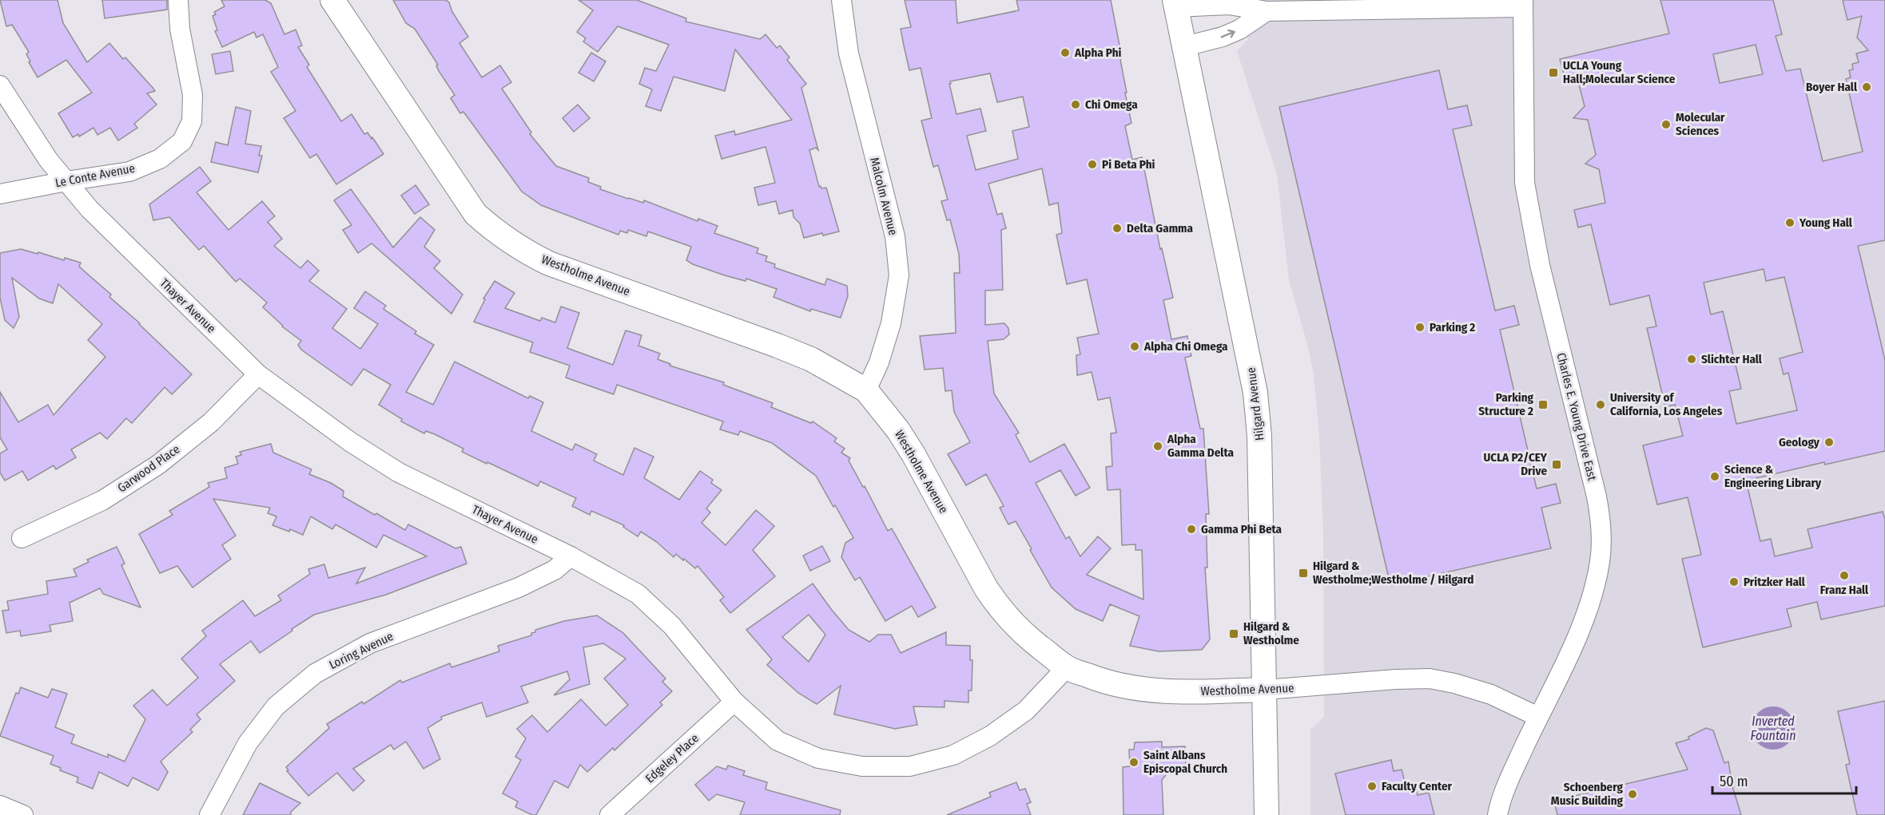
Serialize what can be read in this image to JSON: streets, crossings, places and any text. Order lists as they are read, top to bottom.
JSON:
{
  "streets": {
    "street": [
      "Le Conte Avenue",
      "Malcolm Avenue",
      "Westholme Avenue",
      "Thayer Avenue",
      "Hilgard Avenue",
      "Charles E. Young Drive East",
      "Garwood Place",
      "Loring Avenue",
      "Edgeley Place"
    ]
  },
  "crossings": [
    ["Le Conte Avenue", "Thayer Avenue"],
    ["Malcolm Avenue", "Westholme Avenue"],
    ["Westholme Avenue", "Thayer Avenue"],
    ["Westholme Avenue", "Hilgard Avenue"],
    ["Westholme Avenue", "Charles E. Young Drive East"],
    ["Thayer Avenue", "Garwood Place"],
    ["Thayer Avenue", "Loring Avenue"],
    ["Thayer Avenue", "Edgeley Place"]
  ],
  "water": ["Inverted Fountain"],
  "places": {
    "other": [
      "Alpha Phi",
      "Boyer Hall",
      "Chi Omega",
      "Molecular Sciences",
      "Pi Beta Phi",
      "Young Hall",
      "Delta Gamma",
      "Parking 2",
      "Alpha Chi Omega",
      "Slichter Hall",
      "University of California, Los Angeles",
      "Geology",
      "Alpha Gamma Delta",
      "Science & Engineering Library",
      "Gamma Phi Beta",
      "Franz Hall",
      "Pritzker Hall",
      "Saint Albans Episcopal Church",
      "Faculty Center",
      "Schoenberg Music Building"
    ],
    "transit": [
      "UCLA Young Hall;Molecular Science",
      "Parking Structure 2",
      "UCLA P2/CEY Drive",
      "Hilgard & Westholme;Westholme / Hilgard",
      "Hilgard & Westholme"
    ]
  },
  "scale_bar": "50 m"
}
